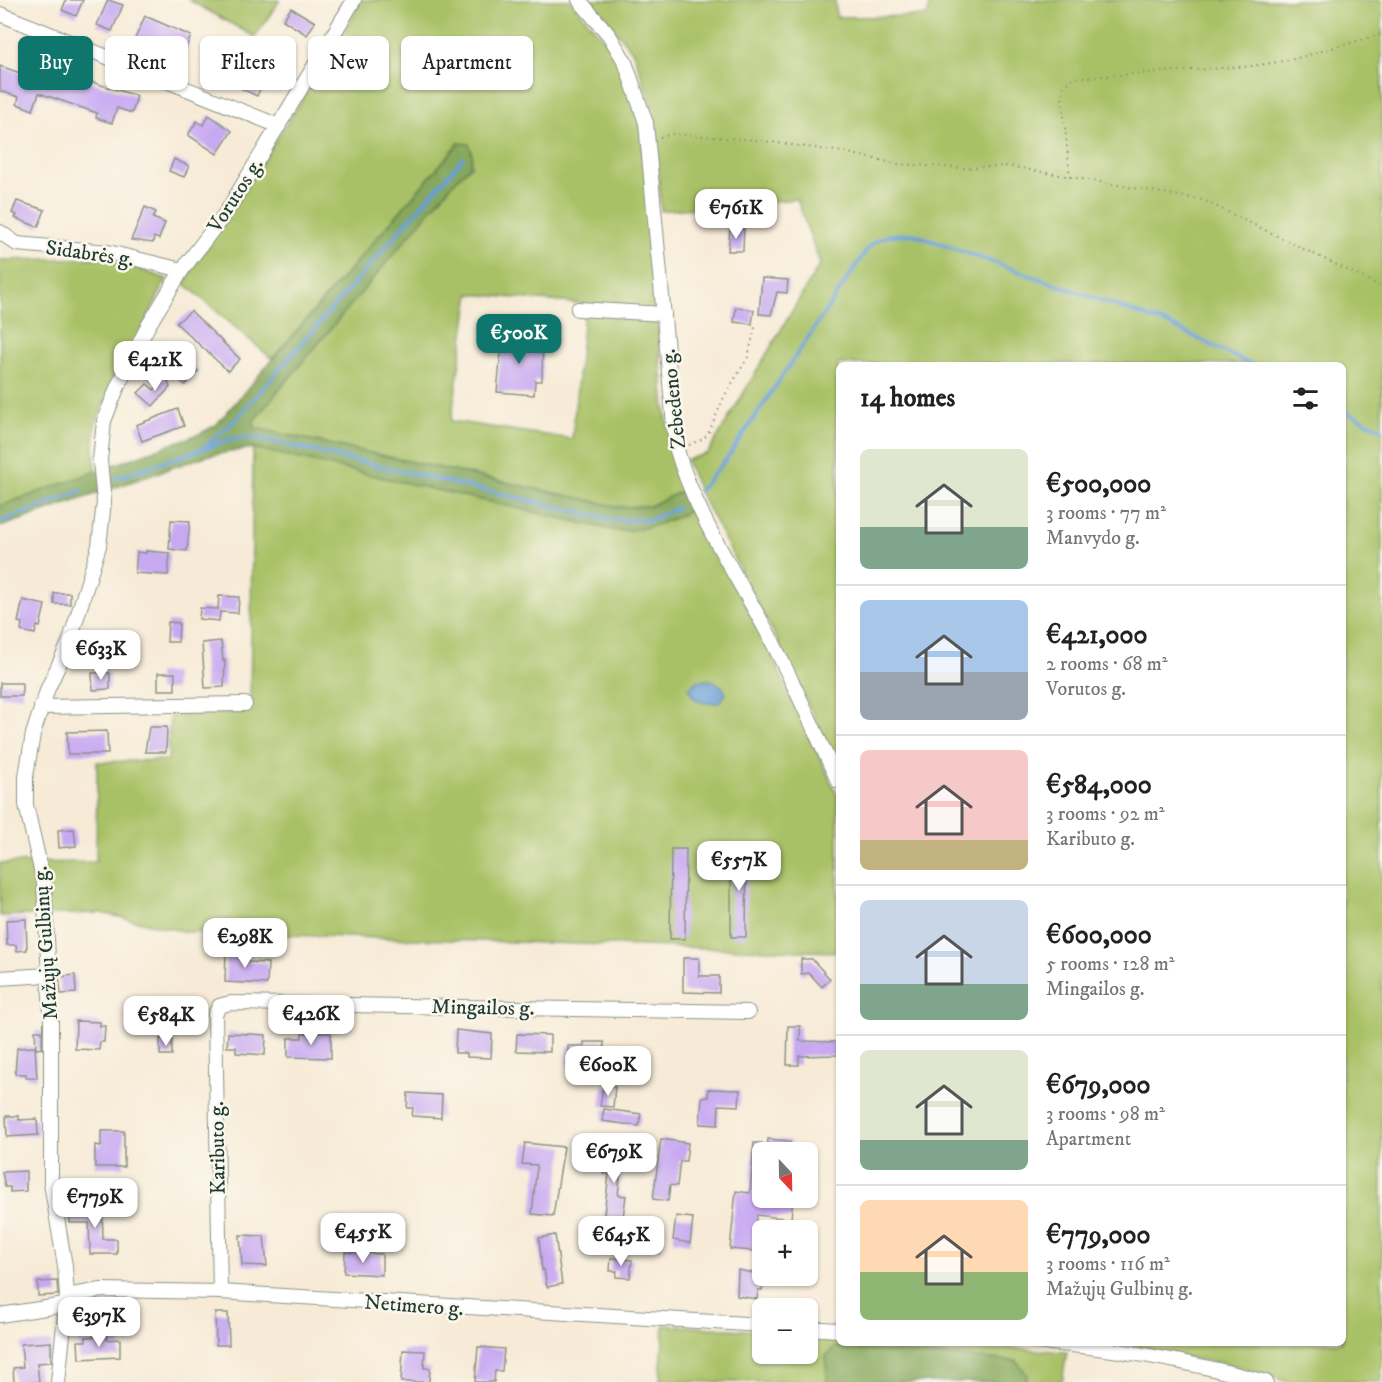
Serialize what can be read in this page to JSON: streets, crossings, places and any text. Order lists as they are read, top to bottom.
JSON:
{
  "streets": {
    "street": [
      "Vorutos g.",
      "Sidabrės g.",
      "Zebedeno g.",
      "Mažųjų Gulbinų g.",
      "Mingailos g.",
      "Kaributo g.",
      "Netimero g."
    ]
  },
  "crossings": [
    ["Vorutos g.", "Sidabrės g."],
    ["Vorutos g.", "Mažųjų Gulbinų g."],
    ["Mažųjų Gulbinų g.", "Netimero g."],
    ["Mingailos g.", "Kaributo g."],
    ["Kaributo g.", "Netimero g."]
  ],
  "north": "bottom",
  "page": {
    "chip": [
      "Buy",
      "Rent",
      "Filters",
      "New",
      "Apartment"
    ],
    "price": [
      "€761K",
      "€500K",
      "€421K",
      "€633K",
      "€557K",
      "€298K",
      "€426K",
      "€584K",
      "€600K",
      "€679K",
      "€779K",
      "€455K",
      "€645K",
      "€397K"
    ],
    "heading": "14 homes",
    "list": [
      {
        "name": "€500,000",
        "note": "3 rooms · 77 m² · Manvydo g."
      },
      {
        "name": "€421,000",
        "note": "2 rooms · 68 m² · Vorutos g."
      },
      {
        "name": "€584,000",
        "note": "3 rooms · 92 m² · Kaributo g."
      },
      {
        "name": "€600,000",
        "note": "5 rooms · 128 m² · Mingailos g."
      },
      {
        "name": "€679,000",
        "note": "3 rooms · 98 m² · Apartment"
      },
      {
        "name": "€779,000",
        "note": "3 rooms · 116 m² · Mažųjų Gulbinų g."
      }
    ],
    "map_buttons": ["+", "−"]
  }
}
